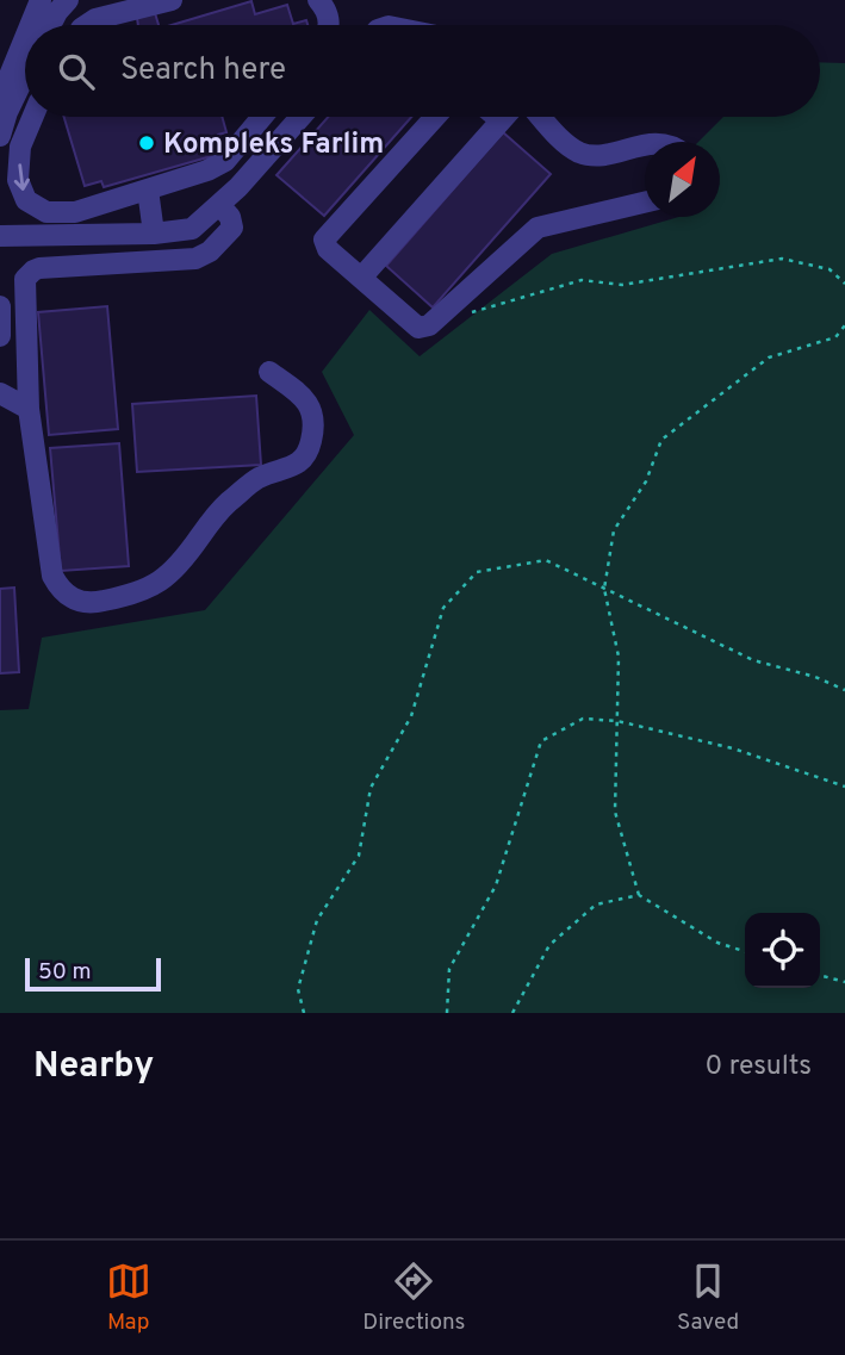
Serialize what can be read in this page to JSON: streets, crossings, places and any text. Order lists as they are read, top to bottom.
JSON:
{
  "places": ["Kompleks Farlim"],
  "scale_bar": "50 m",
  "north": "top right",
  "page": {
    "search": "Search here",
    "scale": "50 m",
    "heading": ["Nearby", "0 results"],
    "nav": ["Map", "Directions", "Saved"]
  }
}
